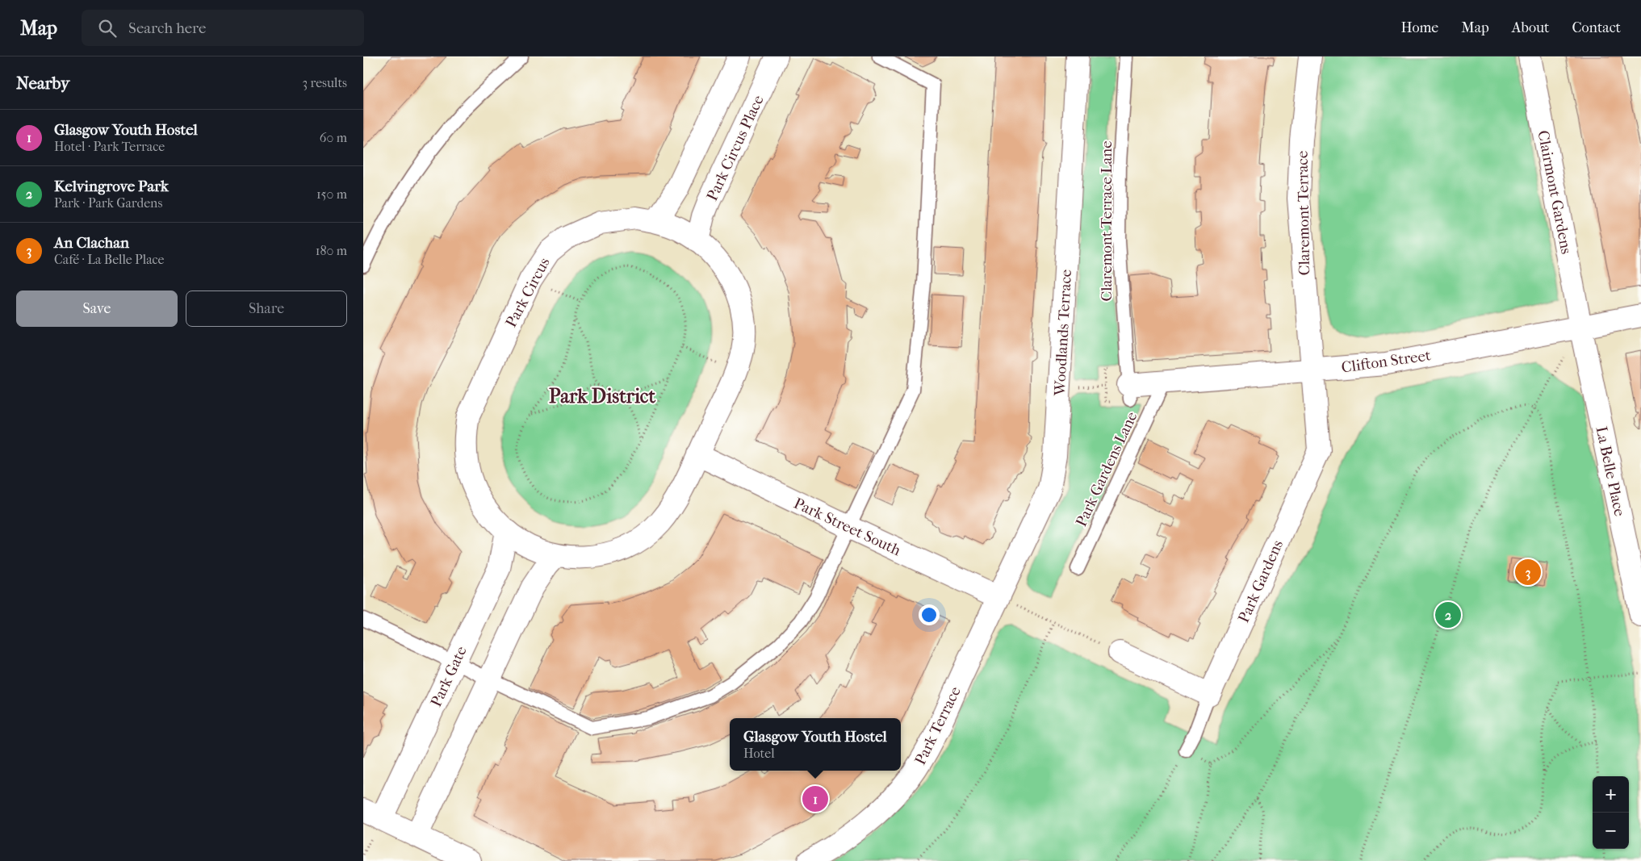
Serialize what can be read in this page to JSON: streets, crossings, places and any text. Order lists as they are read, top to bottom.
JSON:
{
  "streets": {
    "street": [
      "Park Circus Place",
      "Clairmont Gardens",
      "Claremont Terrace",
      "Park Circus",
      "Woodlands Terrace",
      "Clifton Street",
      "La Belle Place",
      "Park Street South",
      "Park Gardens",
      "Park Gate",
      "Park Terrace"
    ],
    "lane": ["Claremont Terrace Lane", "Park Gardens Lane"]
  },
  "crossings": [
    ["Park Circus Place", "Park Circus"],
    ["Clairmont Gardens", "Clifton Street"],
    ["Clairmont Gardens", "La Belle Place"],
    ["Claremont Terrace", "Clifton Street"],
    ["Claremont Terrace", "Park Gardens"],
    ["Claremont Terrace Lane", "Clifton Street"],
    ["Park Circus", "Park Street South"],
    ["Park Circus", "Park Gate"],
    ["Woodlands Terrace", "Park Street South"],
    ["Woodlands Terrace", "Park Terrace"],
    ["Clifton Street", "Park Gardens Lane"],
    ["Clifton Street", "La Belle Place"],
    ["Clifton Street", "Park Gardens"],
    ["Park Street South", "Park Terrace"]
  ],
  "districts": ["Park District"],
  "page": {
    "header": "Map",
    "search": "Search here",
    "nav": [
      "Home",
      "Map",
      "About",
      "Contact"
    ],
    "heading": ["Nearby", "3 results"],
    "list": [
      {
        "mark": "1",
        "name": "Glasgow Youth Hostel",
        "note": "Hotel · Park Terrace",
        "value": "60 m"
      },
      {
        "mark": "2",
        "name": "Kelvingrove Park",
        "note": "Park · Park Gardens",
        "value": "150 m"
      },
      {
        "mark": "3",
        "name": "An Clachan",
        "note": "Café · La Belle Place",
        "value": "180 m"
      }
    ],
    "buttons": ["Save", "Share"],
    "pins": ["3", "2", "1"],
    "popup": ["Glasgow Youth Hostel", "Hotel"],
    "map_buttons": ["+", "−"]
  }
}
